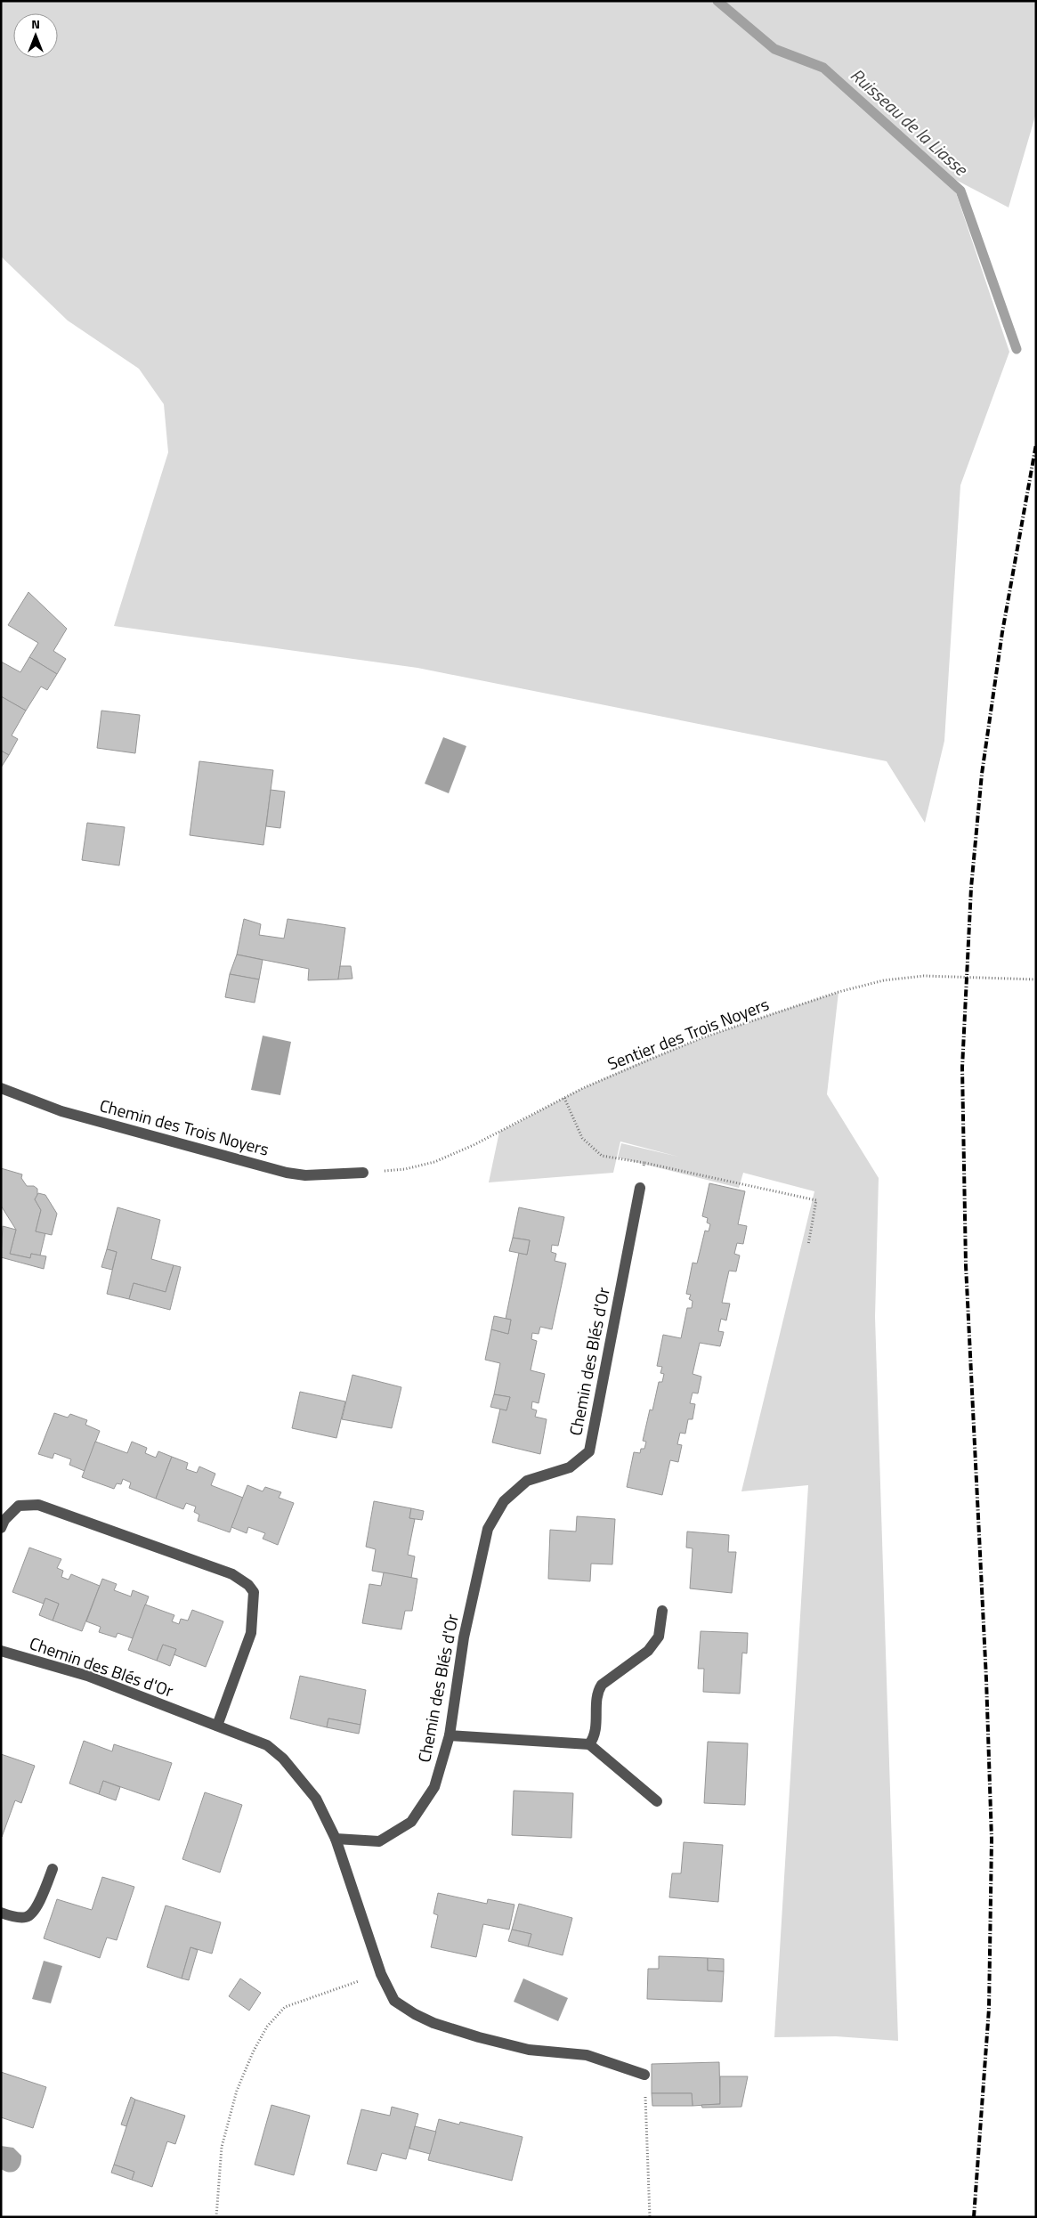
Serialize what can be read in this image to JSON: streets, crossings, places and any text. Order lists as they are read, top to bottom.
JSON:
{
  "streets": {
    "street": ["Chemin des Trois Noyers", "Chemin des Blés d'Or"],
    "path": ["Sentier des Trois Noyers"]
  },
  "crossings": [
    ["Sentier des Trois Noyers", "Chemin des Trois Noyers"]
  ],
  "water": ["Ruisseau de la Liasse"],
  "north": "top"
}
